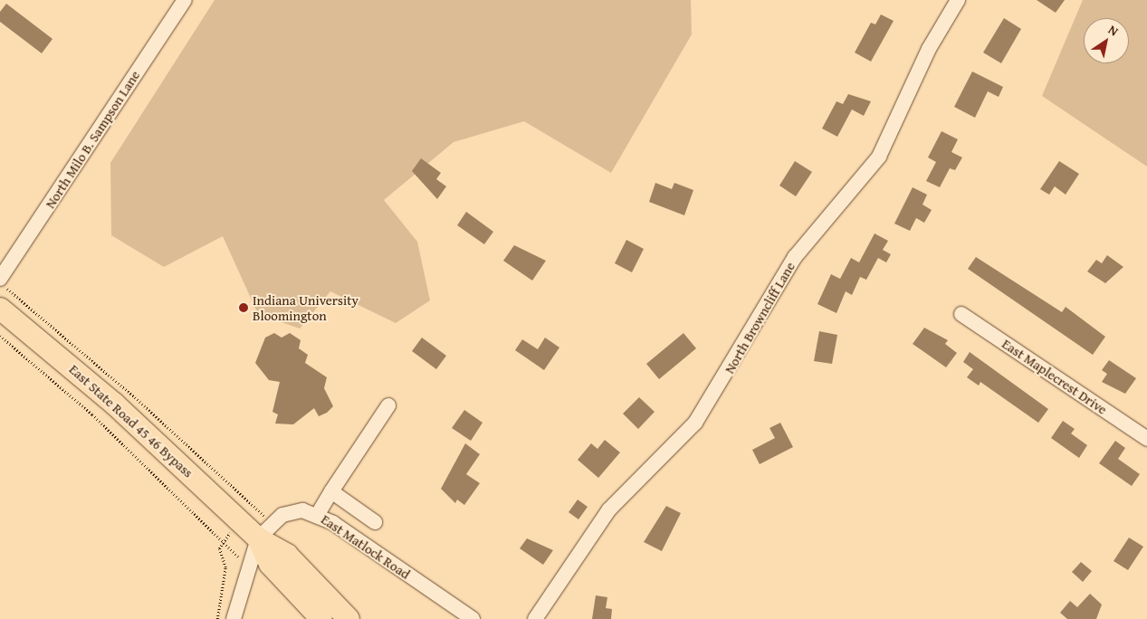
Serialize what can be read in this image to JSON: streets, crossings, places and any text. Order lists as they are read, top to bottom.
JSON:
{
  "streets": {
    "highway": ["East State Road 45 46 Bypass"],
    "street": [
      "North Milo B. Sampson Lane",
      "North Browncliff Lane",
      "East Maplecrest Drive",
      "East Matlock Road"
    ]
  },
  "crossings": [
    ["East State Road 45 46 Bypass", "East Matlock Road"]
  ],
  "places": ["Indiana University Bloomington"],
  "north": "top right"
}
